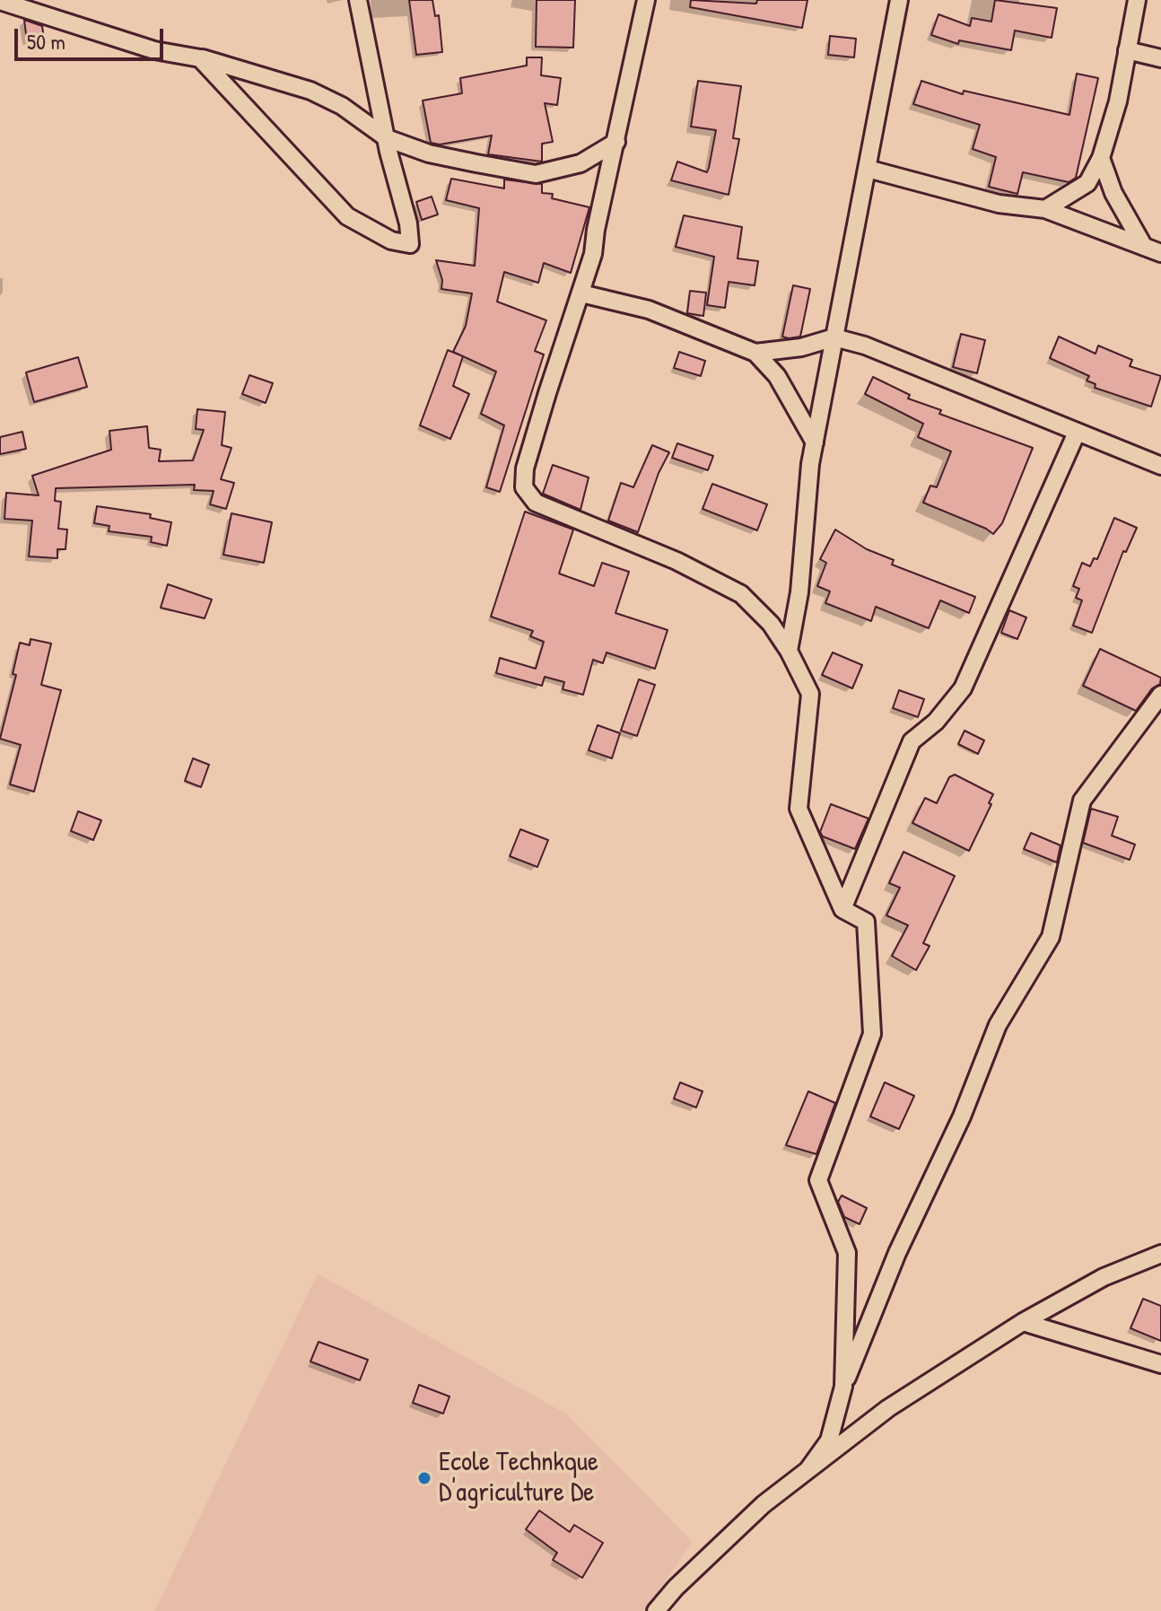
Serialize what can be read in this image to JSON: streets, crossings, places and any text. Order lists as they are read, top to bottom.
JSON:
{
  "places": ["Ecole Technkque D'agriculture De"],
  "scale_bar": "50 m"
}
